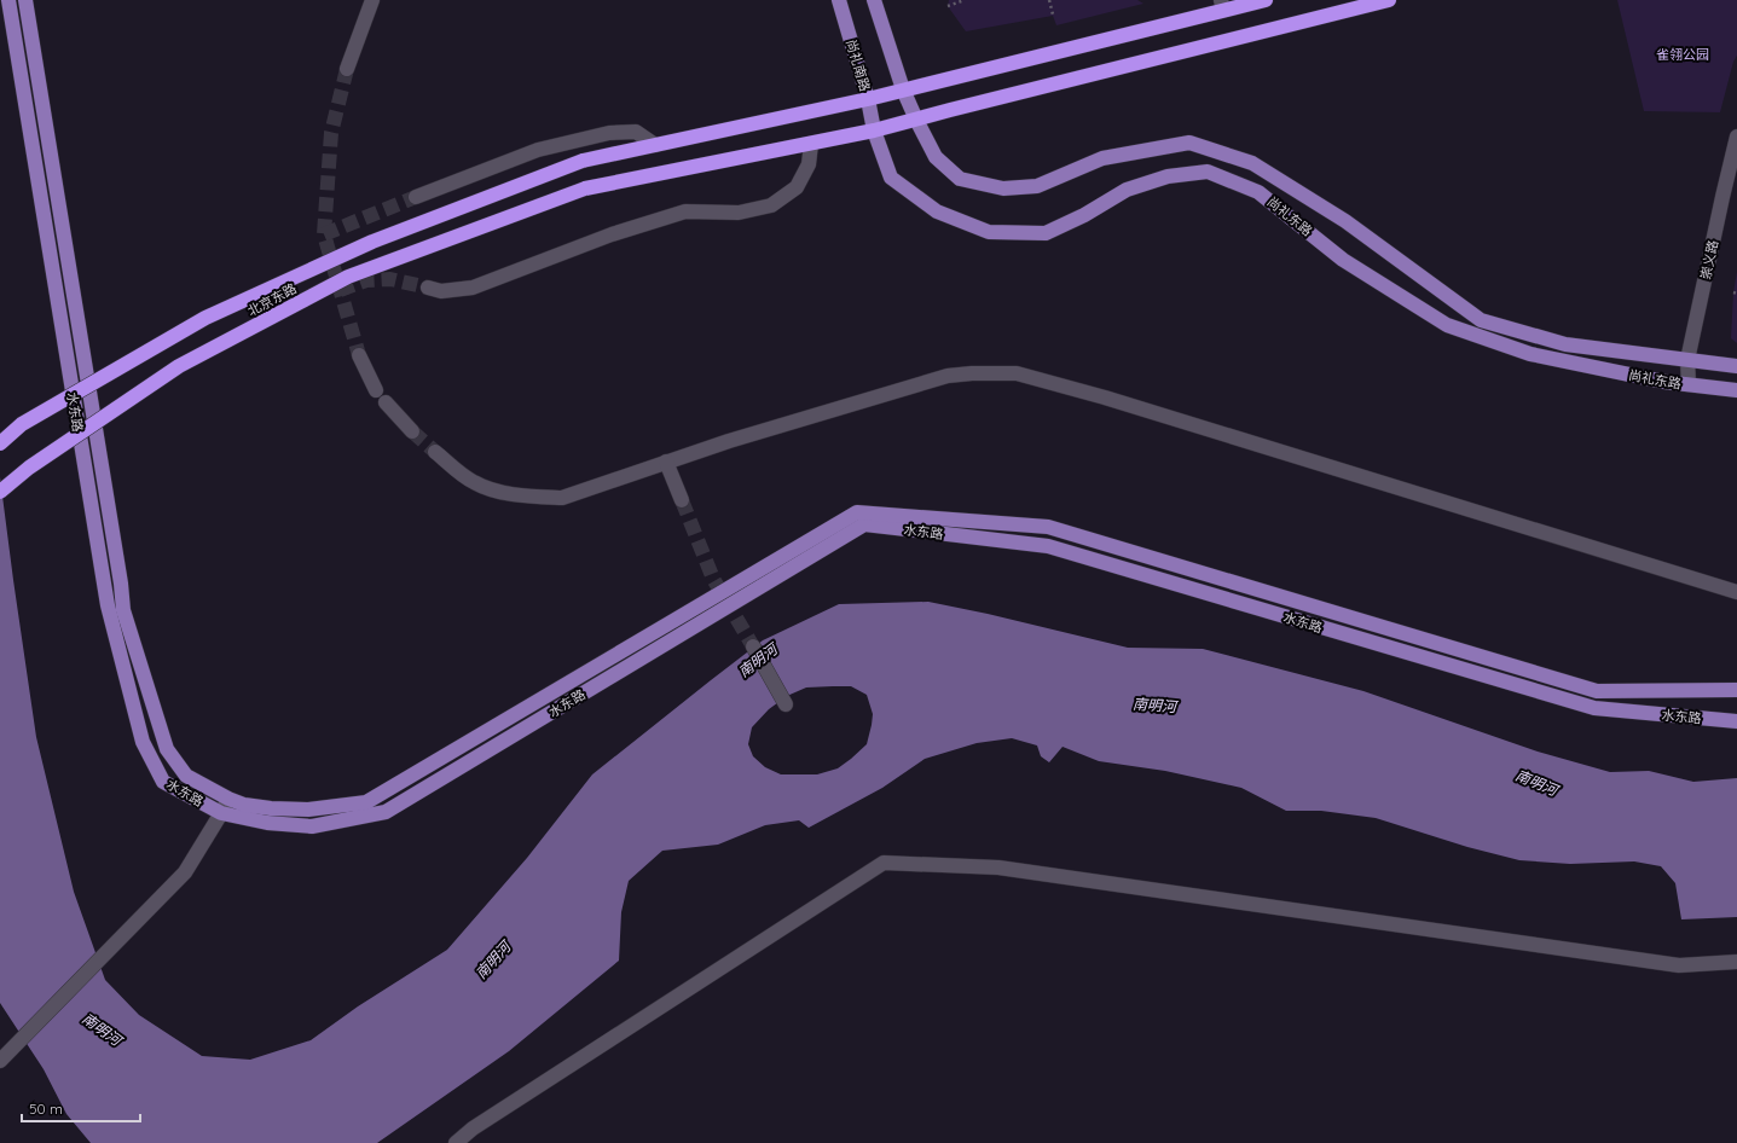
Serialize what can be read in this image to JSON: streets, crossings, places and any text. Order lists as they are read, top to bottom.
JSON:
{
  "streets": {
    "highway": ["北京东路"],
    "main road": ["尚礼南路", "尚礼东路", "水东路"],
    "street": ["崇义路"]
  },
  "crossings": [
    ["尚礼南路", "尚礼东路"],
    ["尚礼南路", "北京东路"],
    ["尚礼东路", "崇义路"],
    ["尚礼东路", "北京东路"]
  ],
  "water": ["南明河"],
  "parks": ["雀翎公园"],
  "scale_bar": "50 m"
}
